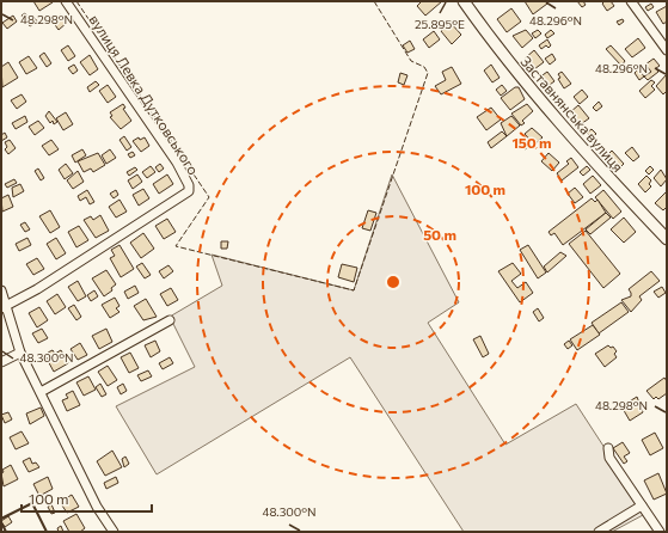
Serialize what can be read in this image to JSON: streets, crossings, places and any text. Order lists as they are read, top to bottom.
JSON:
{
  "streets": {
    "street": ["вулиця Левка Дутковського", "Заставнянська вулиця"]
  },
  "scale_bar": "100 m",
  "coordinates": [
    "48.298°N",
    "48.296°N",
    "25.895°E",
    "48.300°N"
  ],
  "rings": ["150 m", "100 m", "50 m"]
}
